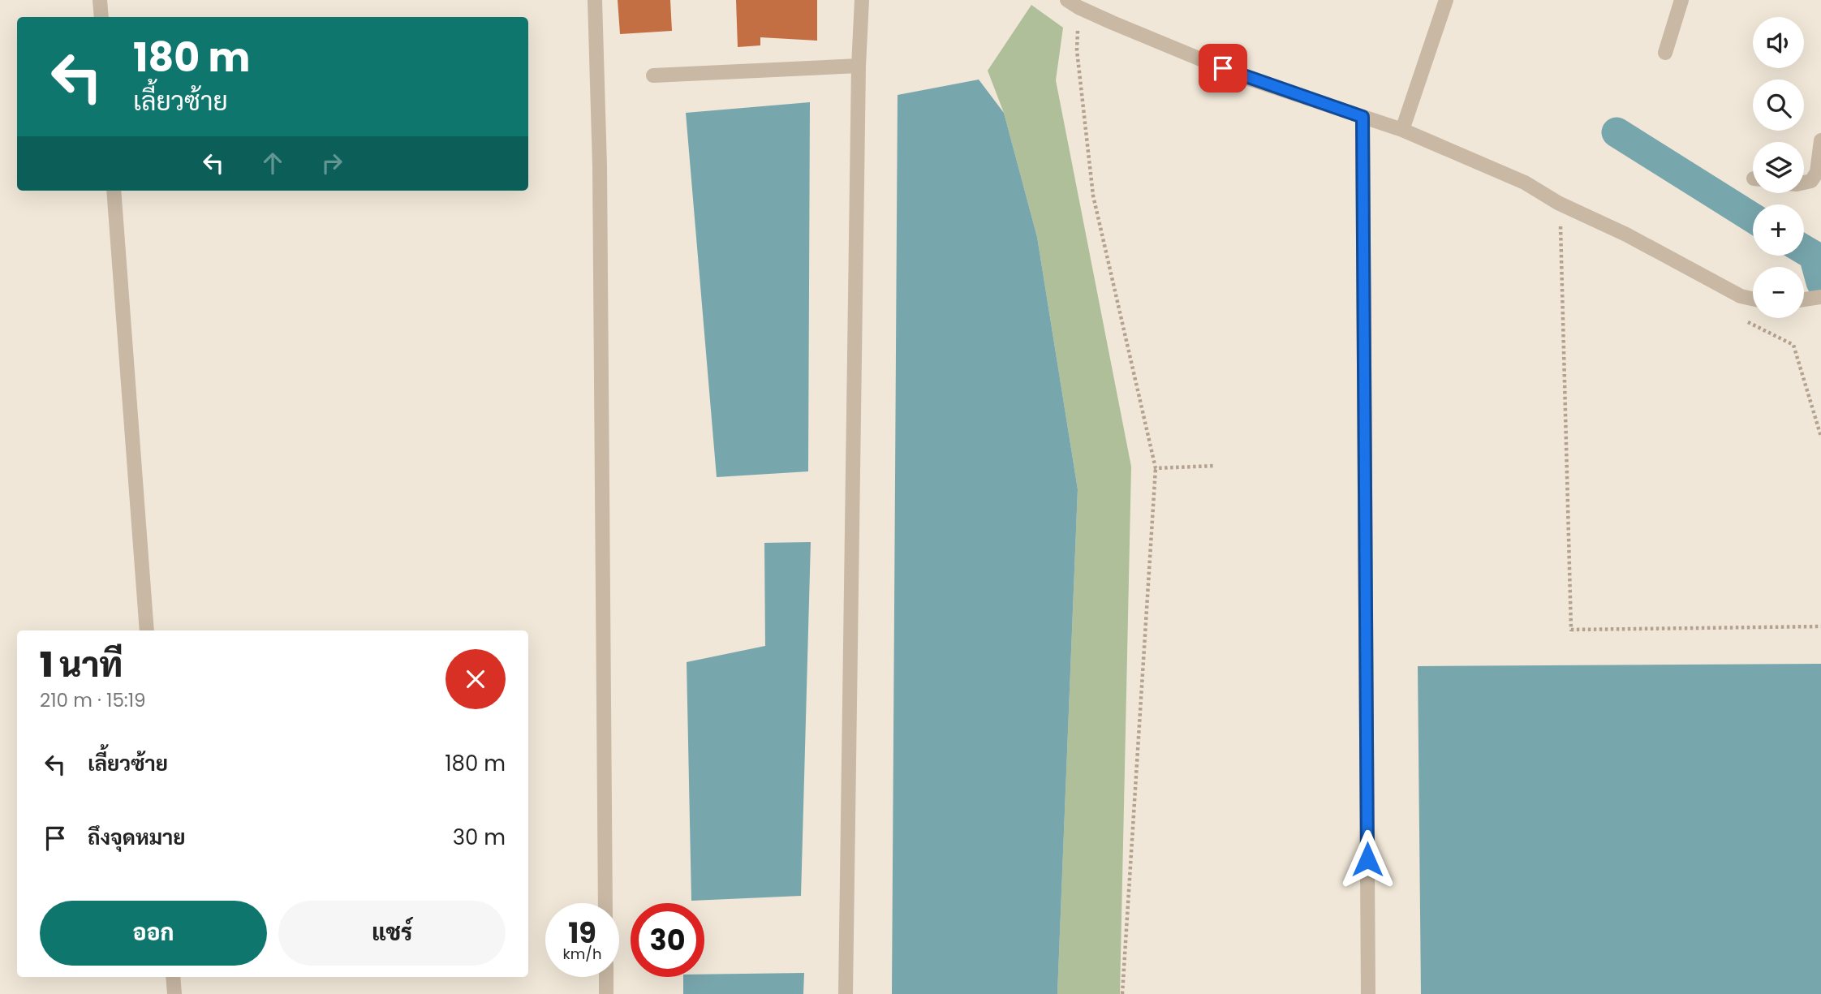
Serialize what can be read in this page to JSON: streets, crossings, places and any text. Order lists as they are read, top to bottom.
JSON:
{
  "page": {
    "map_buttons": ["+", "−"],
    "turn": ["180 m", "เลี้ยวซ้าย"],
    "heading": ["1 นาที", "210 m · 15:19"],
    "list": [
      {
        "name": "เลี้ยวซ้าย",
        "value": "180 m"
      },
      {
        "name": "ถึงจุดหมาย",
        "value": "30 m"
      }
    ],
    "buttons": ["ออก", "แชร์"],
    "speed": "19 km/h",
    "limit": "30"
  }
}
